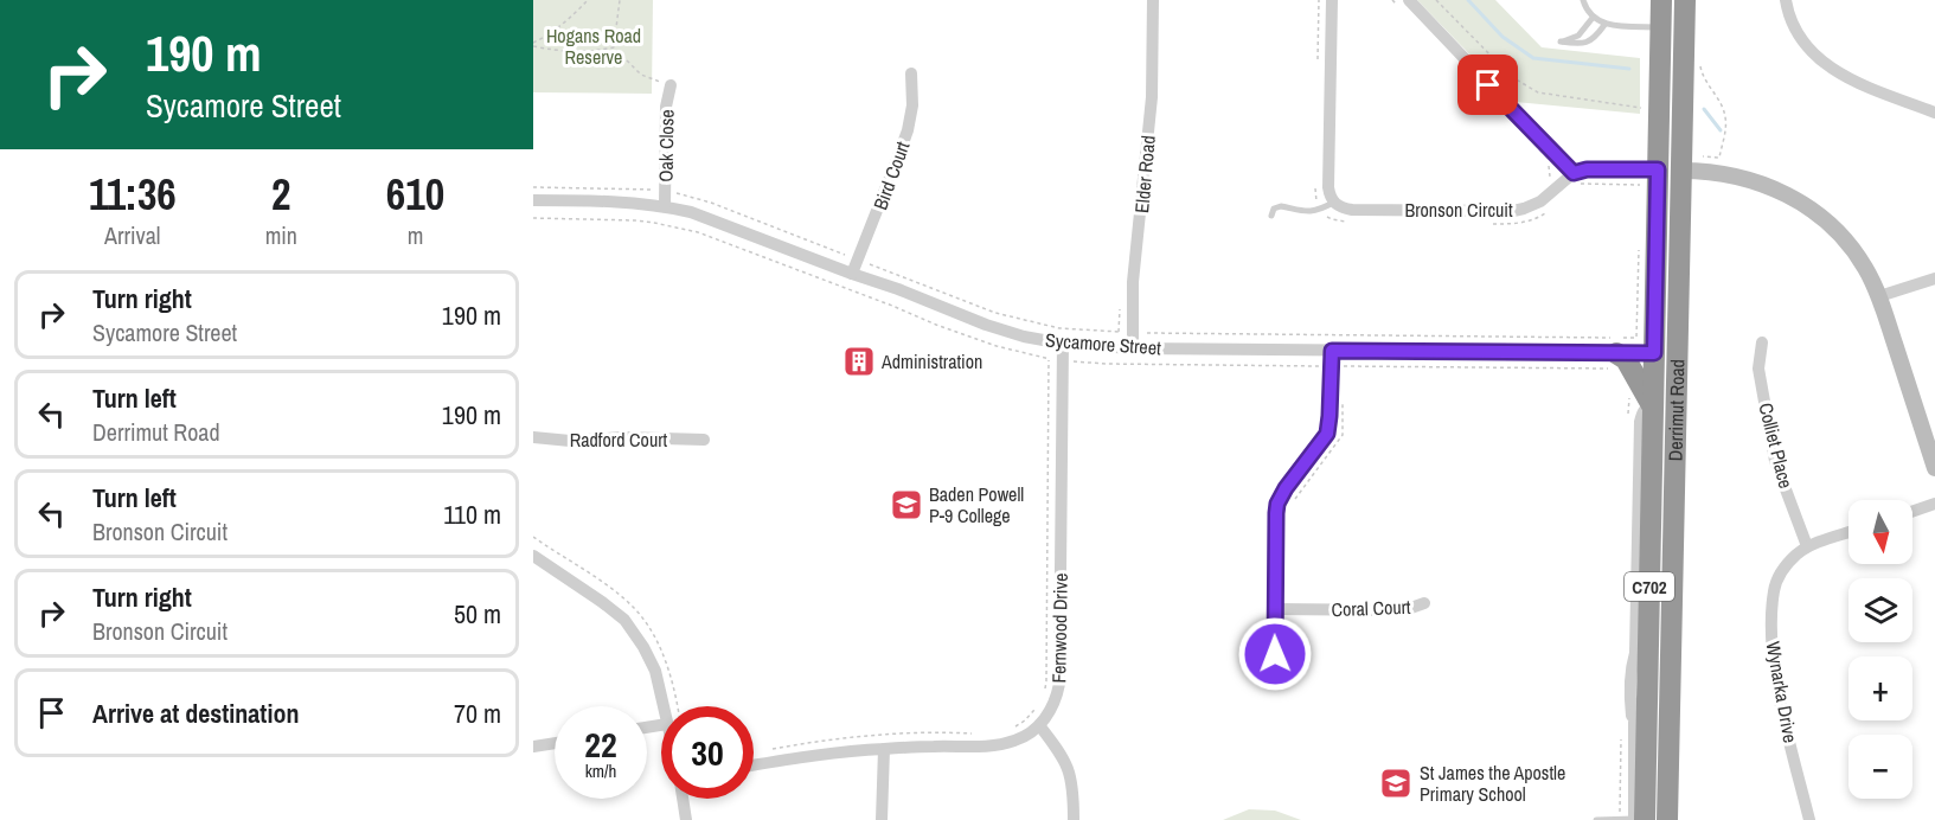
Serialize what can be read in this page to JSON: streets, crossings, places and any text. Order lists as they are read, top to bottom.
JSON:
{
  "streets": {
    "highway": ["Derrimut Road", "C702"],
    "street": [
      "Oak Close",
      "Elder Road",
      "Bird Court",
      "Bronson Circuit",
      "Sycamore Street",
      "Radford Court",
      "Colliet Place",
      "Coral Court",
      "Fernwood Drive",
      "Wynarka Drive"
    ]
  },
  "crossings": [
    ["Oak Close", "Sycamore Street"],
    ["Elder Road", "Sycamore Street"],
    ["Bird Court", "Sycamore Street"],
    ["Sycamore Street", "Derrimut Road"],
    ["Sycamore Street", "Fernwood Drive"],
    ["Colliet Place", "Wynarka Drive"]
  ],
  "parks": ["Hogans Road Reserve"],
  "places": {
    "building": ["Administration"],
    "school or university": ["Baden Powell P-9 College", "St James the Apostle Primary School"]
  },
  "north": "bottom",
  "page": {
    "turn": ["190 m", "Sycamore Street"],
    "eta": [
      "11:36",
      "Arrival",
      "2",
      "min",
      "610",
      "m"
    ],
    "list": [
      {
        "name": "Turn right",
        "note": "Sycamore Street",
        "value": "190 m"
      },
      {
        "name": "Turn left",
        "note": "Derrimut Road",
        "value": "190 m"
      },
      {
        "name": "Turn left",
        "note": "Bronson Circuit",
        "value": "110 m"
      },
      {
        "name": "Turn right",
        "note": "Bronson Circuit",
        "value": "50 m"
      },
      {
        "name": "Arrive at destination",
        "value": "70 m"
      }
    ],
    "map_buttons": ["+", "−"],
    "speed": "22 km/h",
    "limit": "30"
  }
}
